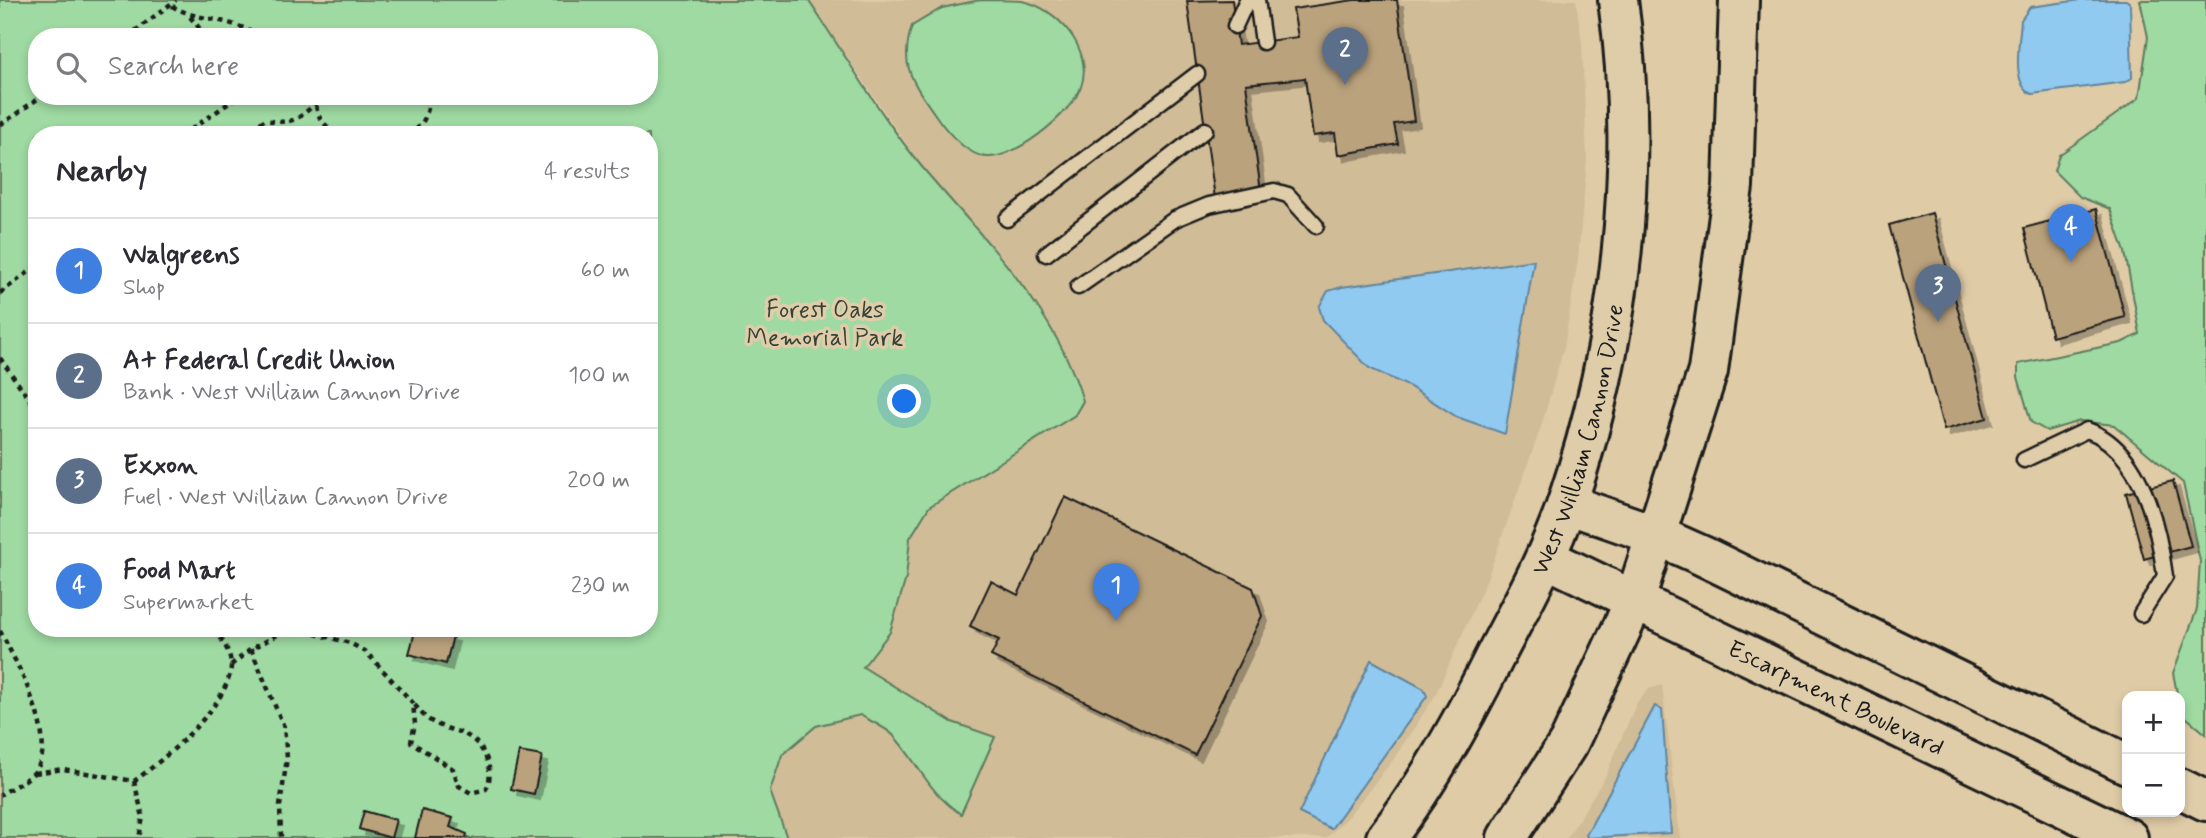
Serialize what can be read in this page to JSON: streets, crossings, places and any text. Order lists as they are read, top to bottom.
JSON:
{
  "streets": {
    "main road": ["West William Cannon Drive", "Escarpment Boulevard"]
  },
  "crossings": [
    ["West William Cannon Drive", "Escarpment Boulevard"]
  ],
  "parks": ["Forest Oaks Memorial Park"],
  "page": {
    "pins": [
      "2",
      "4",
      "3",
      "1"
    ],
    "search": "Search here",
    "heading": ["Nearby", "4 results"],
    "list": [
      {
        "mark": "1",
        "name": "Walgreens",
        "note": "Shop",
        "value": "60 m"
      },
      {
        "mark": "2",
        "name": "A+ Federal Credit Union",
        "note": "Bank · West William Cannon Drive",
        "value": "100 m"
      },
      {
        "mark": "3",
        "name": "Exxon",
        "note": "Fuel · West William Cannon Drive",
        "value": "200 m"
      },
      {
        "mark": "4",
        "name": "Food Mart",
        "note": "Supermarket",
        "value": "230 m"
      }
    ],
    "map_buttons": ["+", "−"]
  }
}
